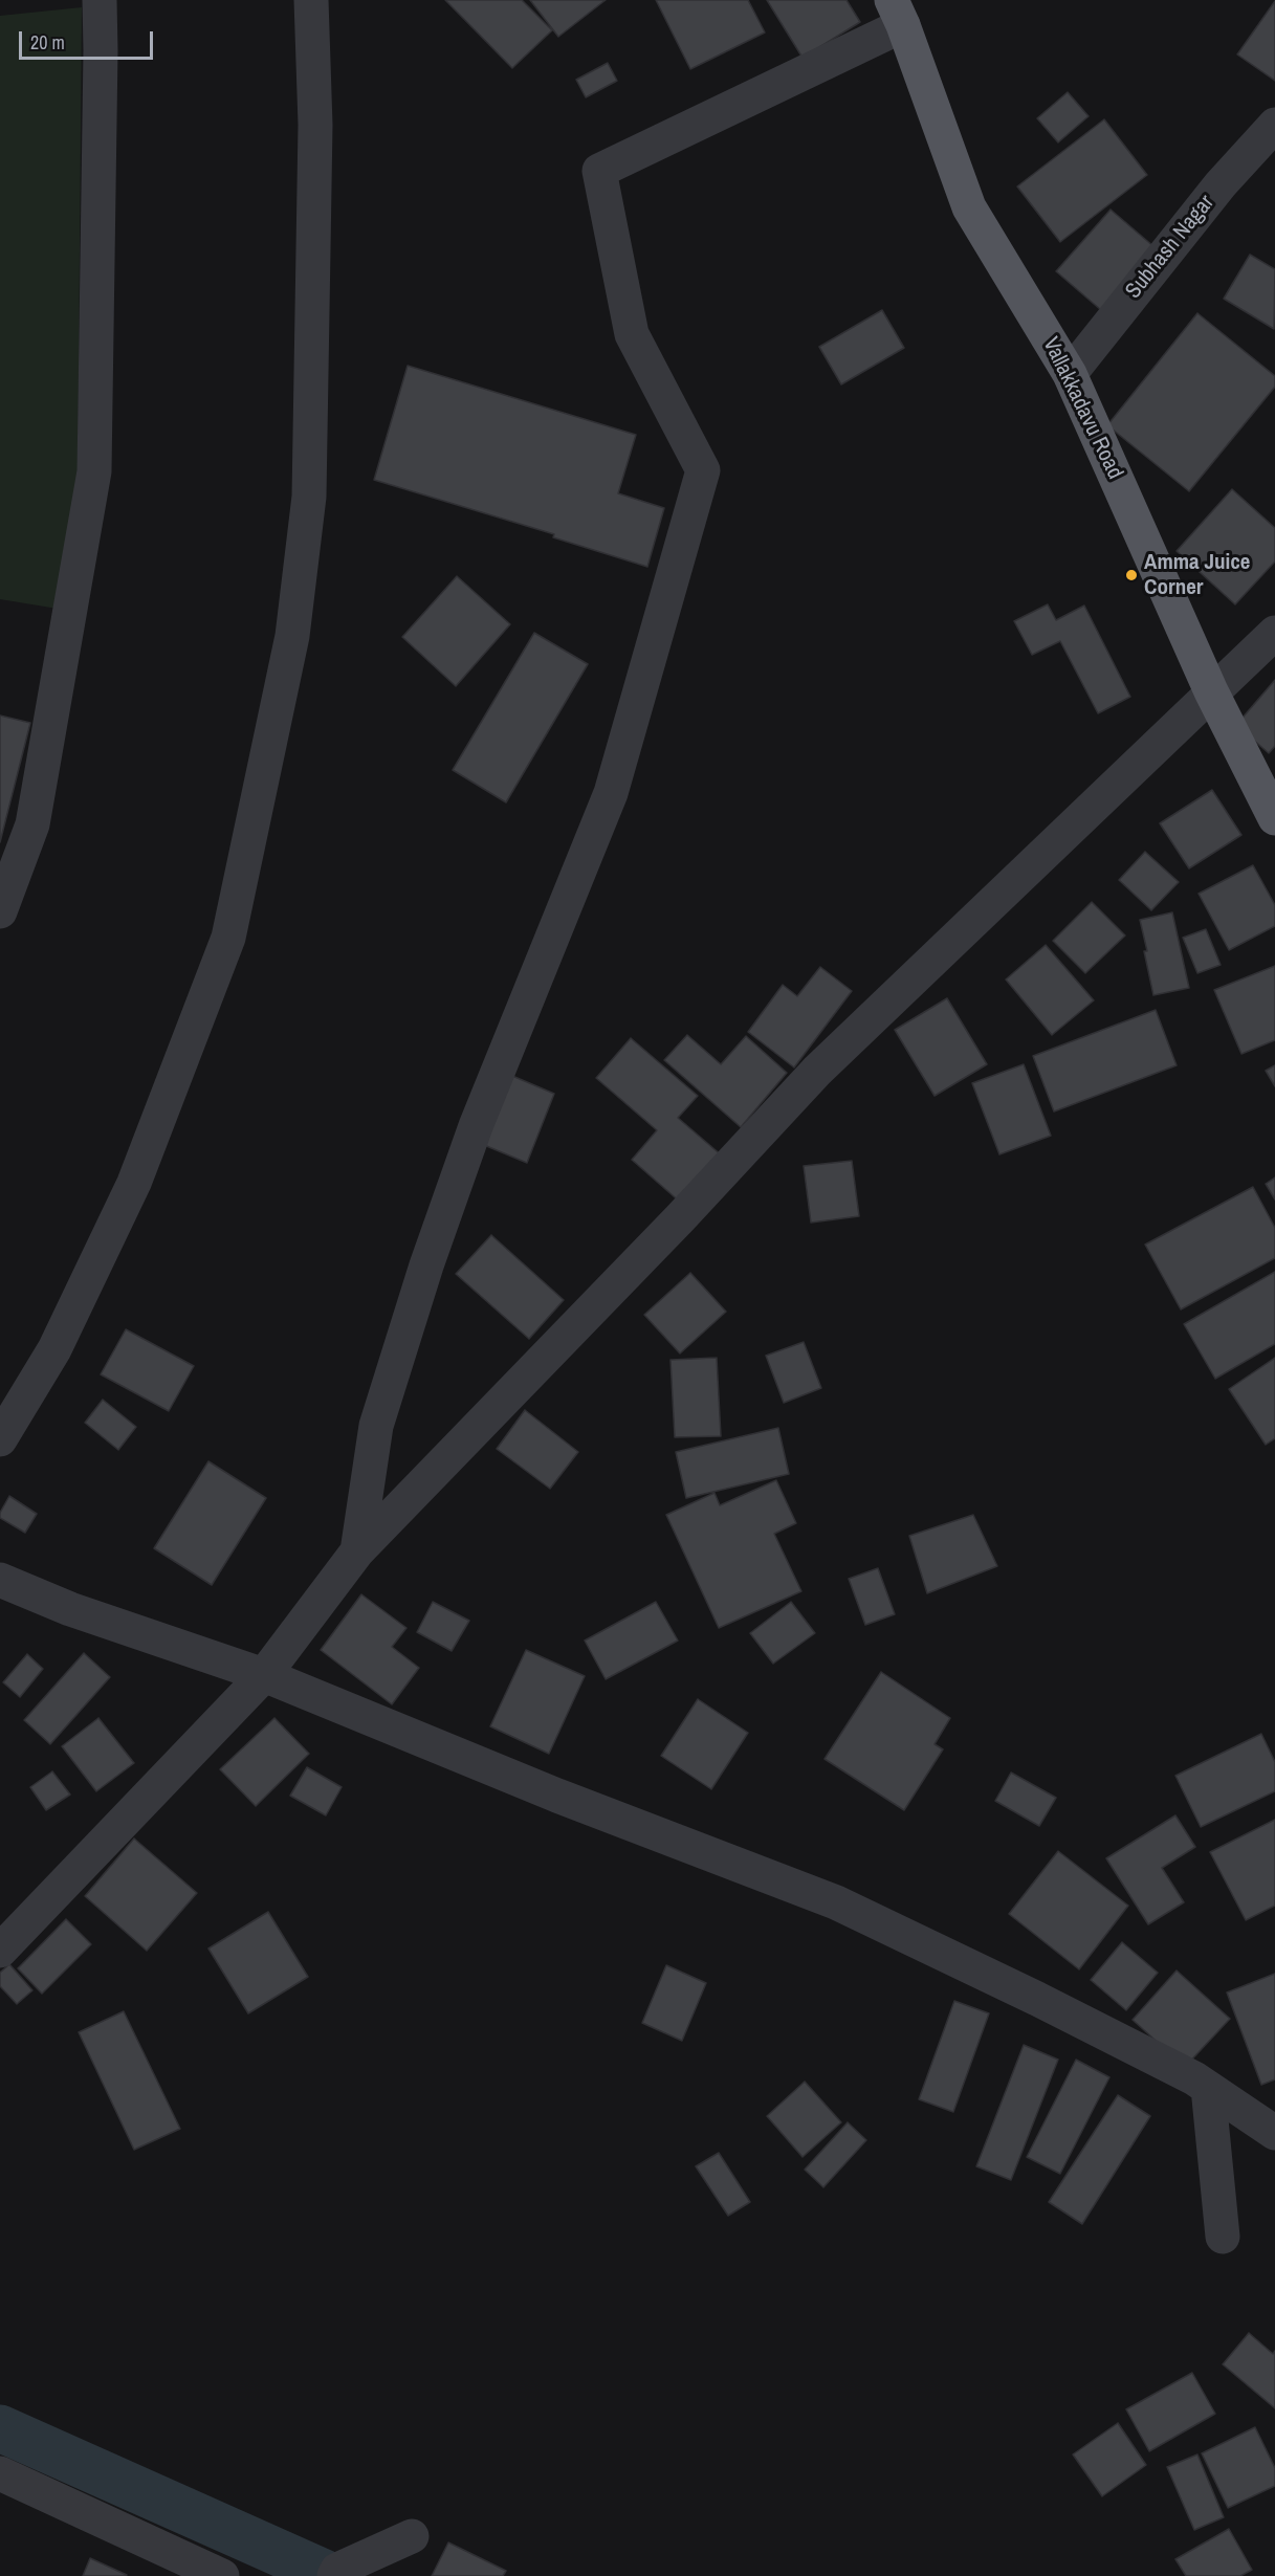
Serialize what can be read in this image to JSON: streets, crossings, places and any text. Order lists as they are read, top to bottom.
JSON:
{
  "streets": {
    "main road": ["Vallakkadavu Road"],
    "street": ["Subhash Nagar"]
  },
  "crossings": [
    ["Subhash Nagar", "Vallakkadavu Road"]
  ],
  "places": ["Amma Juice Corner"],
  "scale_bar": "20 m"
}
